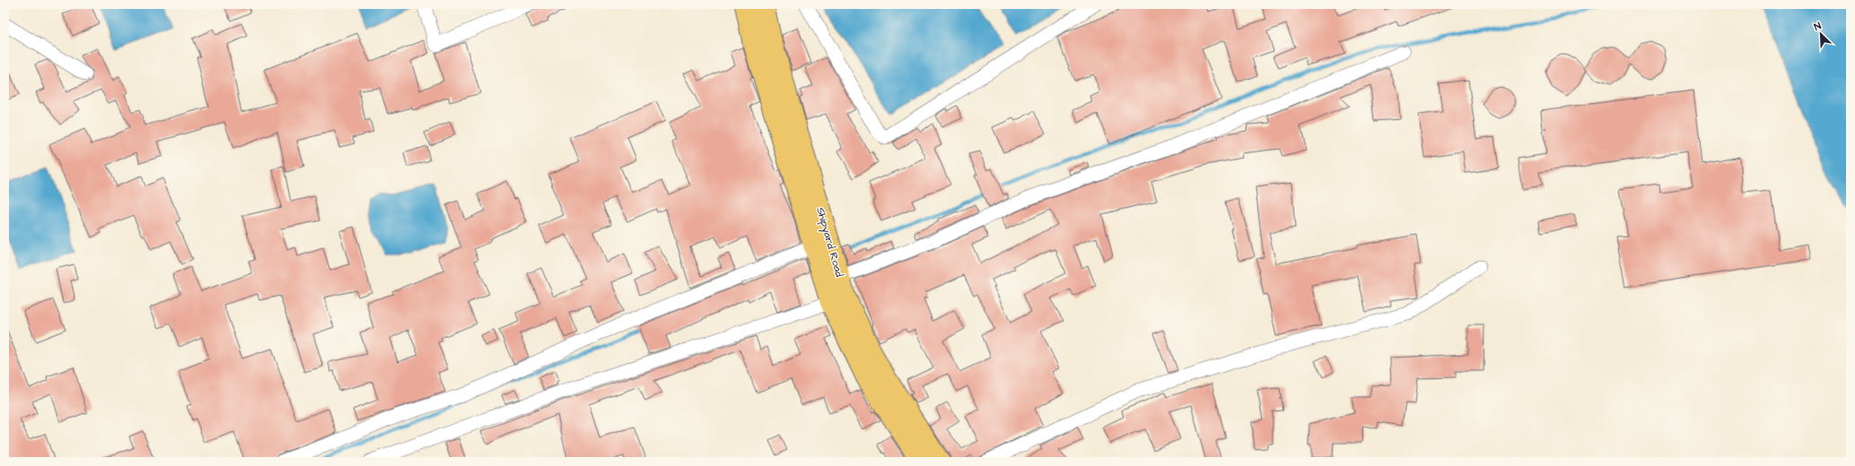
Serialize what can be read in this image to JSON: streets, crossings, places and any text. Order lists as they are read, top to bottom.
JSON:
{
  "streets": {
    "main road": ["Shipyard Road"]
  },
  "north": "top left"
}
